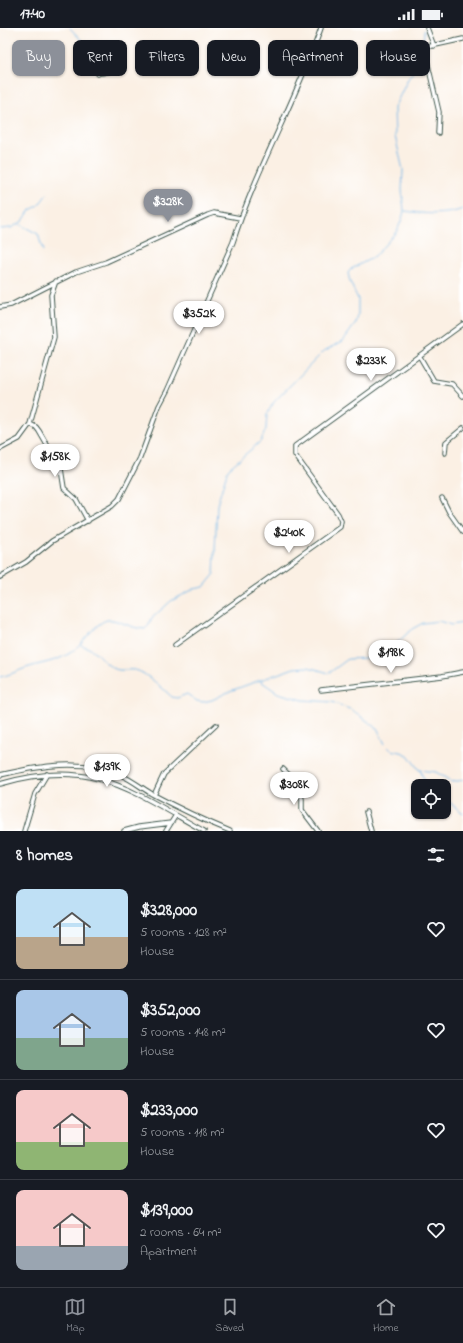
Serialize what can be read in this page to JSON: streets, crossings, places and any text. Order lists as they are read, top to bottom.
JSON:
{
  "page": {
    "status": "17:40",
    "chip": [
      "Buy",
      "Rent",
      "Filters",
      "New",
      "Apartment",
      "House"
    ],
    "price": [
      "$328K",
      "$352K",
      "$233K",
      "$158K",
      "$240K",
      "$198K",
      "$139K",
      "$308K"
    ],
    "heading": "8 homes",
    "list": [
      {
        "name": "$328,000",
        "note": "5 rooms · 128 m² · House"
      },
      {
        "name": "$352,000",
        "note": "5 rooms · 148 m² · House"
      },
      {
        "name": "$233,000",
        "note": "5 rooms · 118 m² · House"
      },
      {
        "name": "$139,000",
        "note": "2 rooms · 64 m² · Apartment"
      }
    ],
    "tabs": ["Map", "Saved", "Home"]
  }
}
